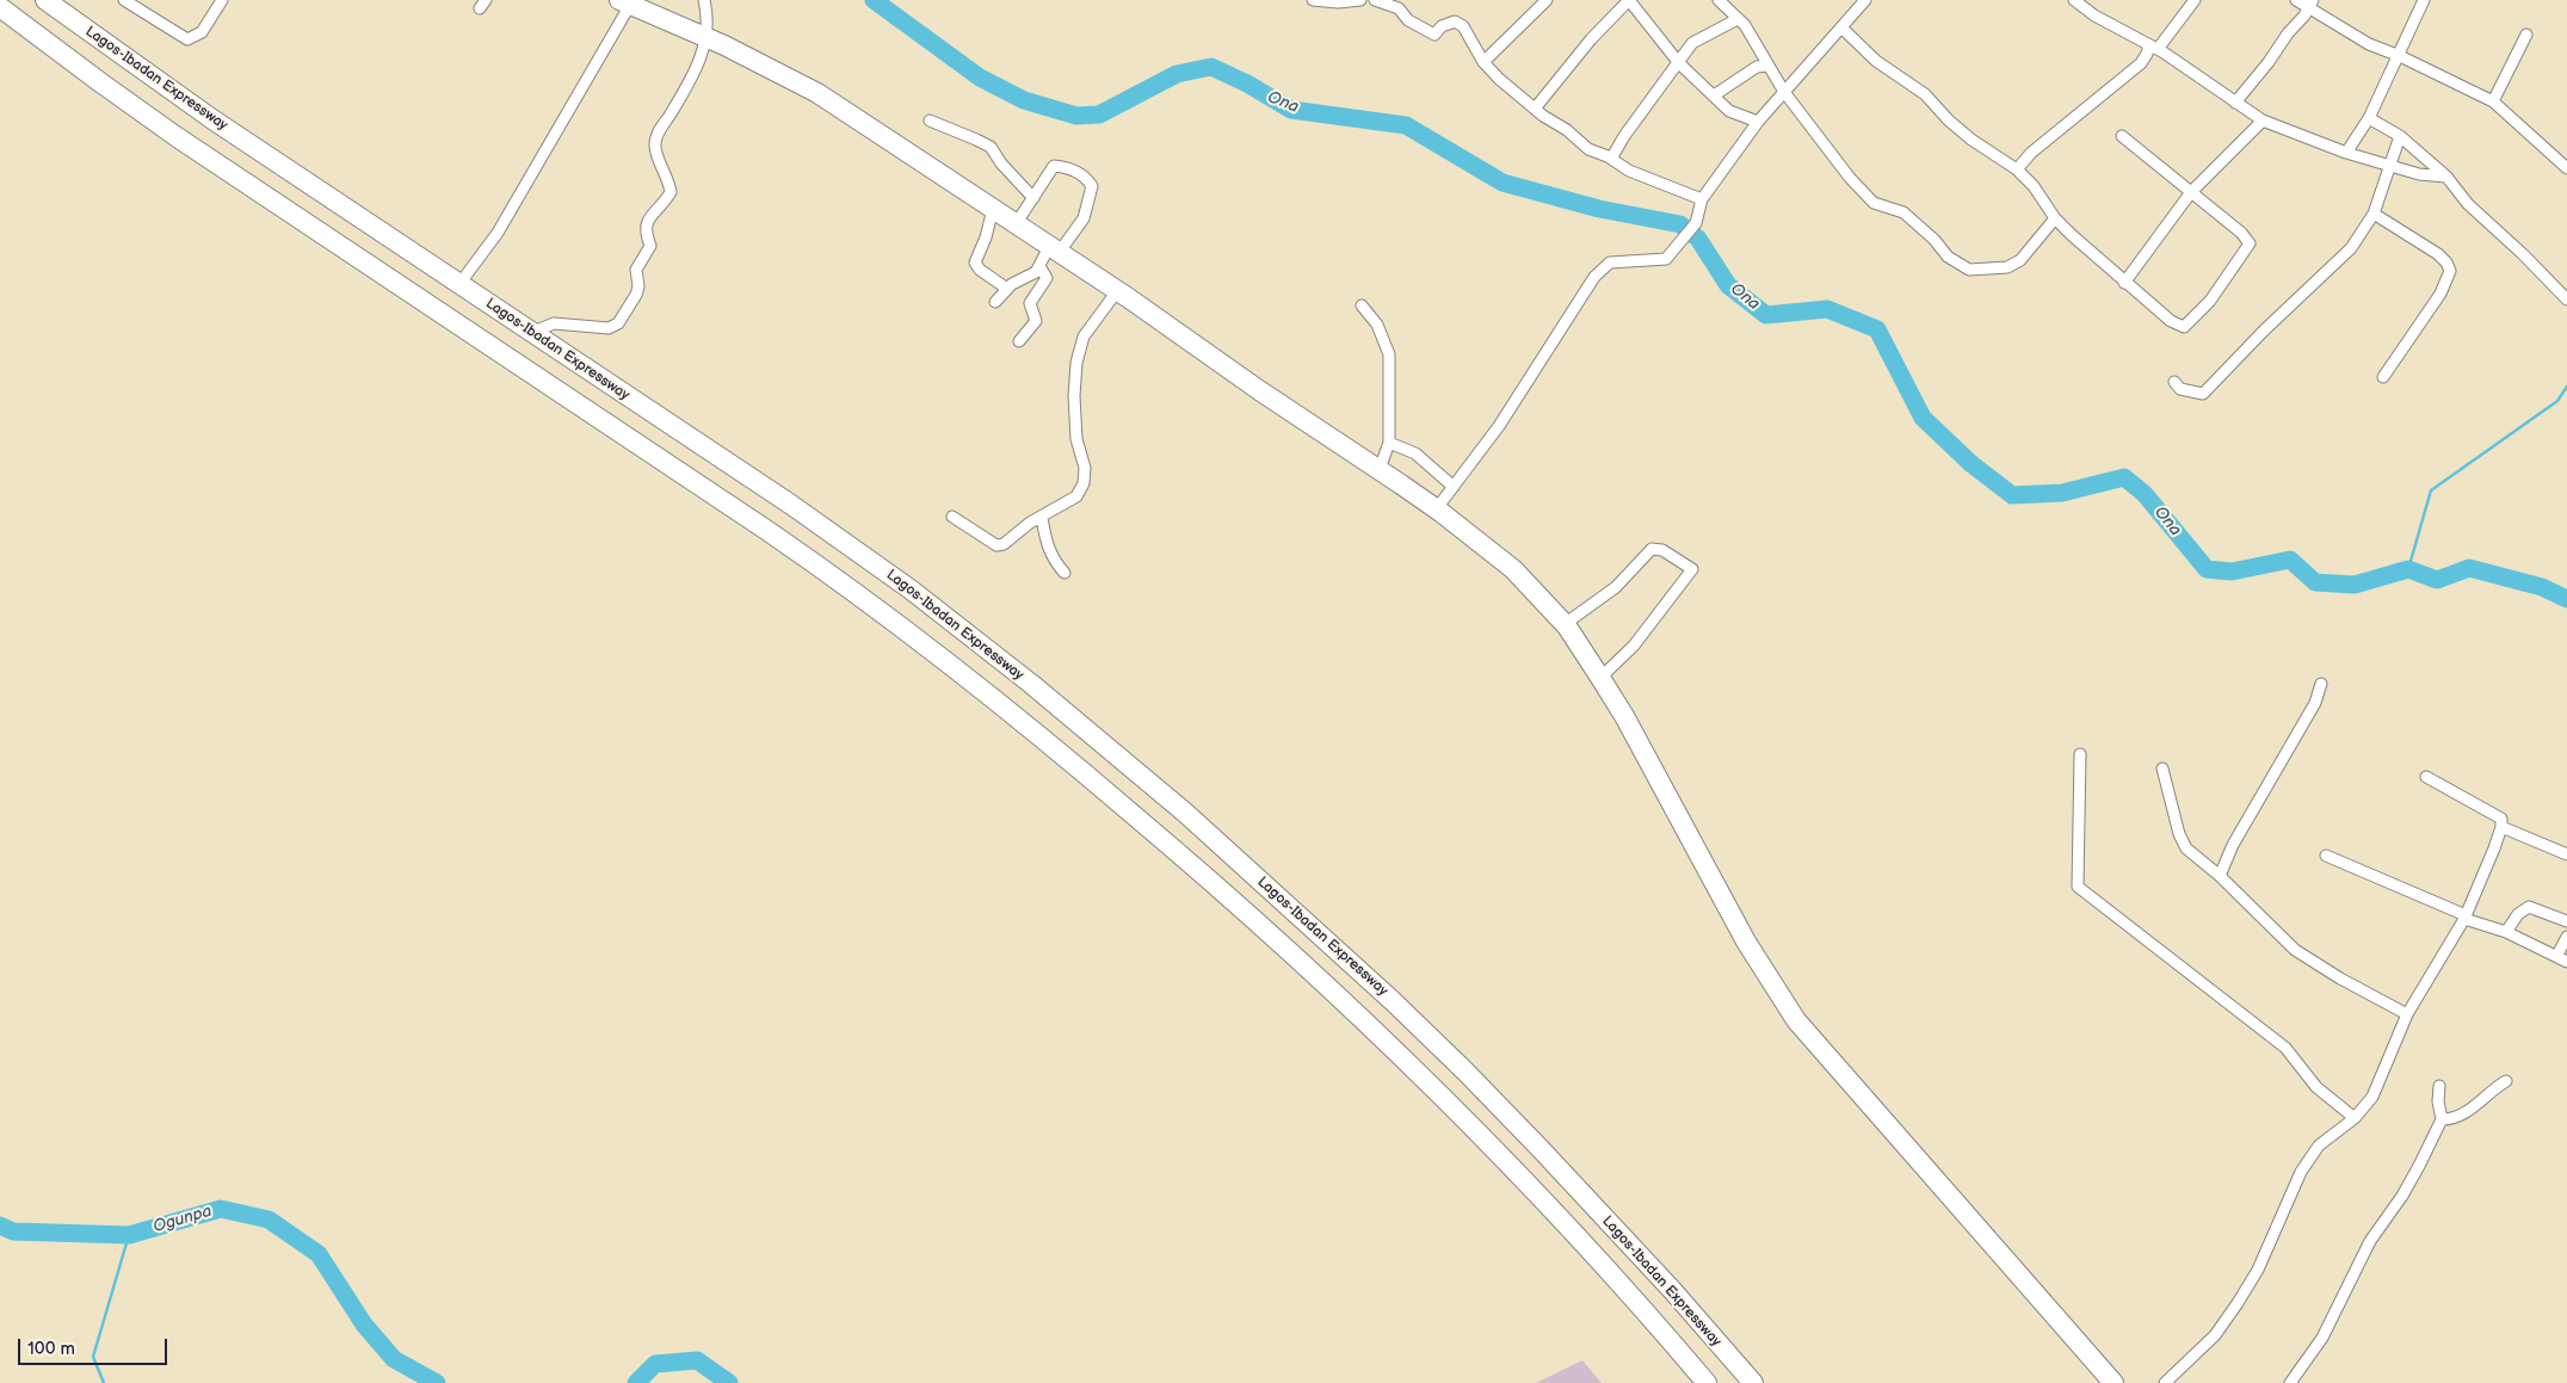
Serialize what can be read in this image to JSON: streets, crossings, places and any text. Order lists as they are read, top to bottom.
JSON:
{
  "streets": {
    "highway": ["Lagos-Ibadan Expressway"]
  },
  "water": ["Ona", "Ogunpa"],
  "scale_bar": "100 m"
}
